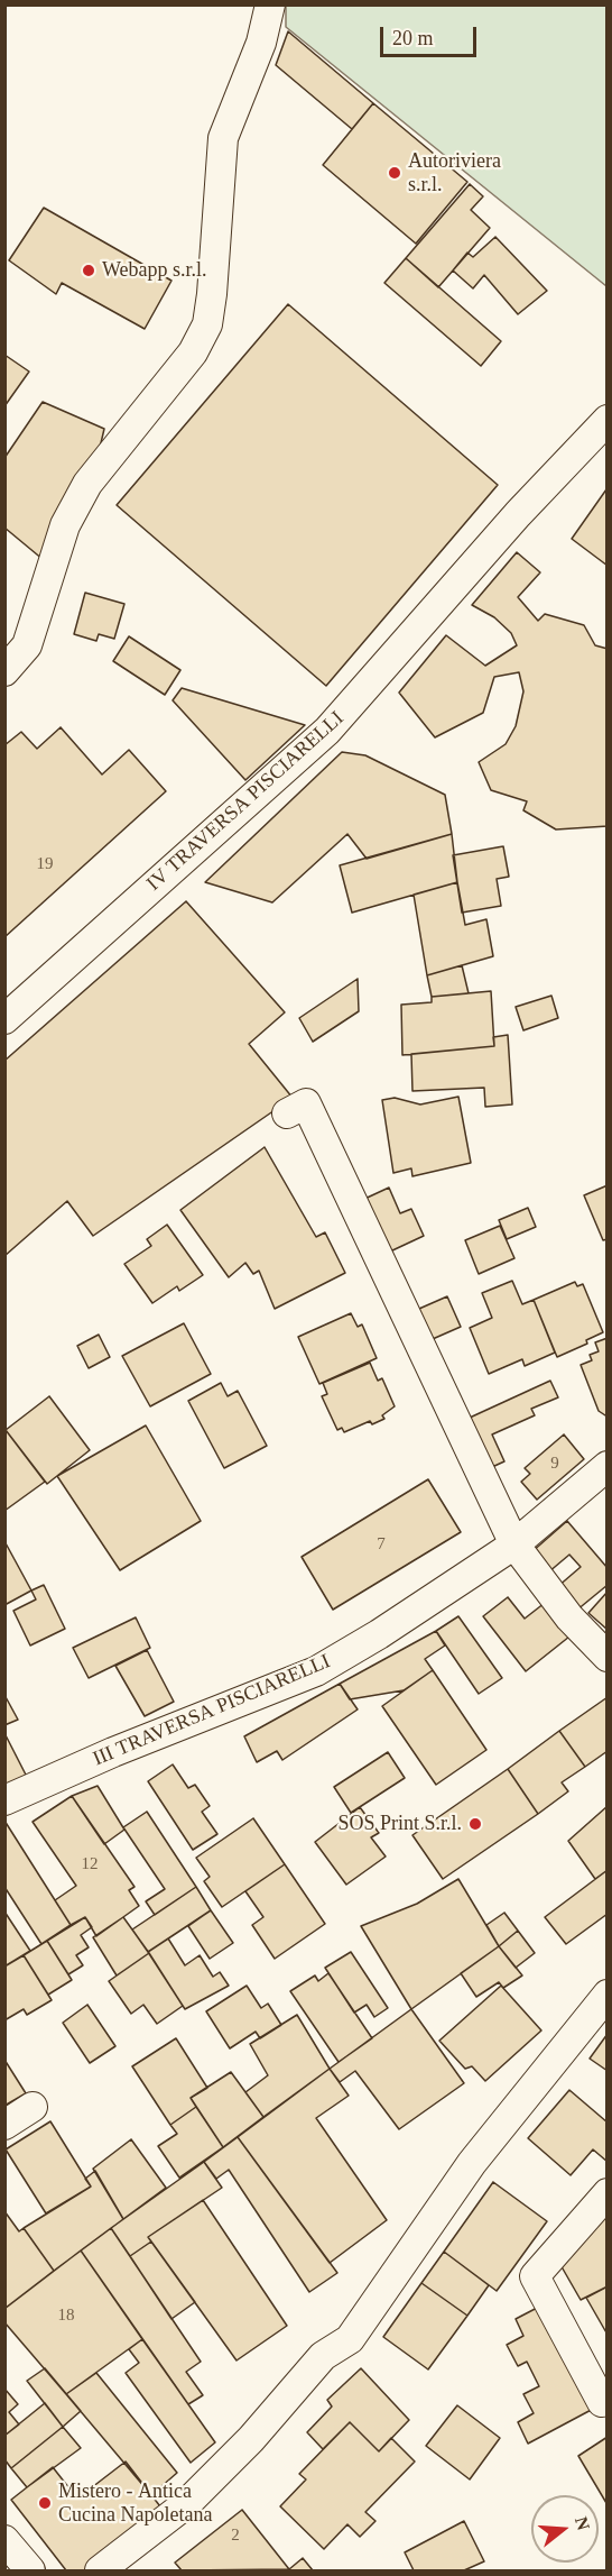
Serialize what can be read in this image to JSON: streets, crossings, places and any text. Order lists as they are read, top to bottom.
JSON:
{
  "streets": {
    "street": ["IV TRAVERSA PISCIARELLI", "III TRAVERSA PISCIARELLI"]
  },
  "places": [
    "Autoriviera s.r.l.",
    "Webapp s.r.l.",
    "SOS Print S.r.l.",
    "Mistero - Antica Cucina Napoletana"
  ],
  "house_numbers": [
    "19",
    "9",
    "7",
    "12",
    "18",
    "2"
  ],
  "scale_bar": "20 m",
  "north": "right"
}
